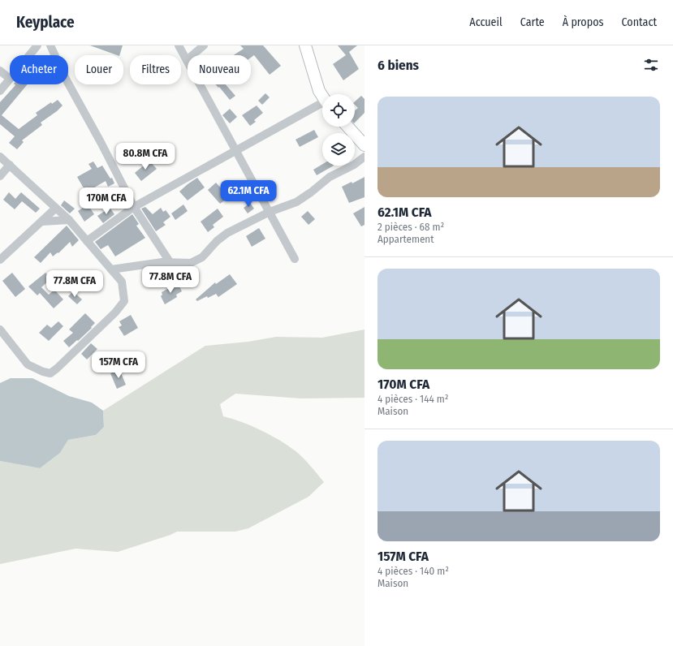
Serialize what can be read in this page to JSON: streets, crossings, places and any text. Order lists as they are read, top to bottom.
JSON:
{
  "page": {
    "header": "Keyplace",
    "nav": [
      "Accueil",
      "Carte",
      "À propos",
      "Contact"
    ],
    "heading": "6 biens",
    "chip": [
      "Acheter",
      "Louer",
      "Filtres",
      "Nouveau"
    ],
    "list": [
      {
        "name": "62.1M CFA",
        "note": "2 pièces · 68 m² · Appartement"
      },
      {
        "name": "170M CFA",
        "note": "4 pièces · 144 m² · Maison"
      },
      {
        "name": "157M CFA",
        "note": "4 pièces · 140 m² · Maison"
      }
    ],
    "price": [
      "80.8M CFA",
      "62.1M CFA",
      "170M CFA",
      "77.8M CFA",
      "77.8M CFA",
      "157M CFA"
    ]
  }
}
